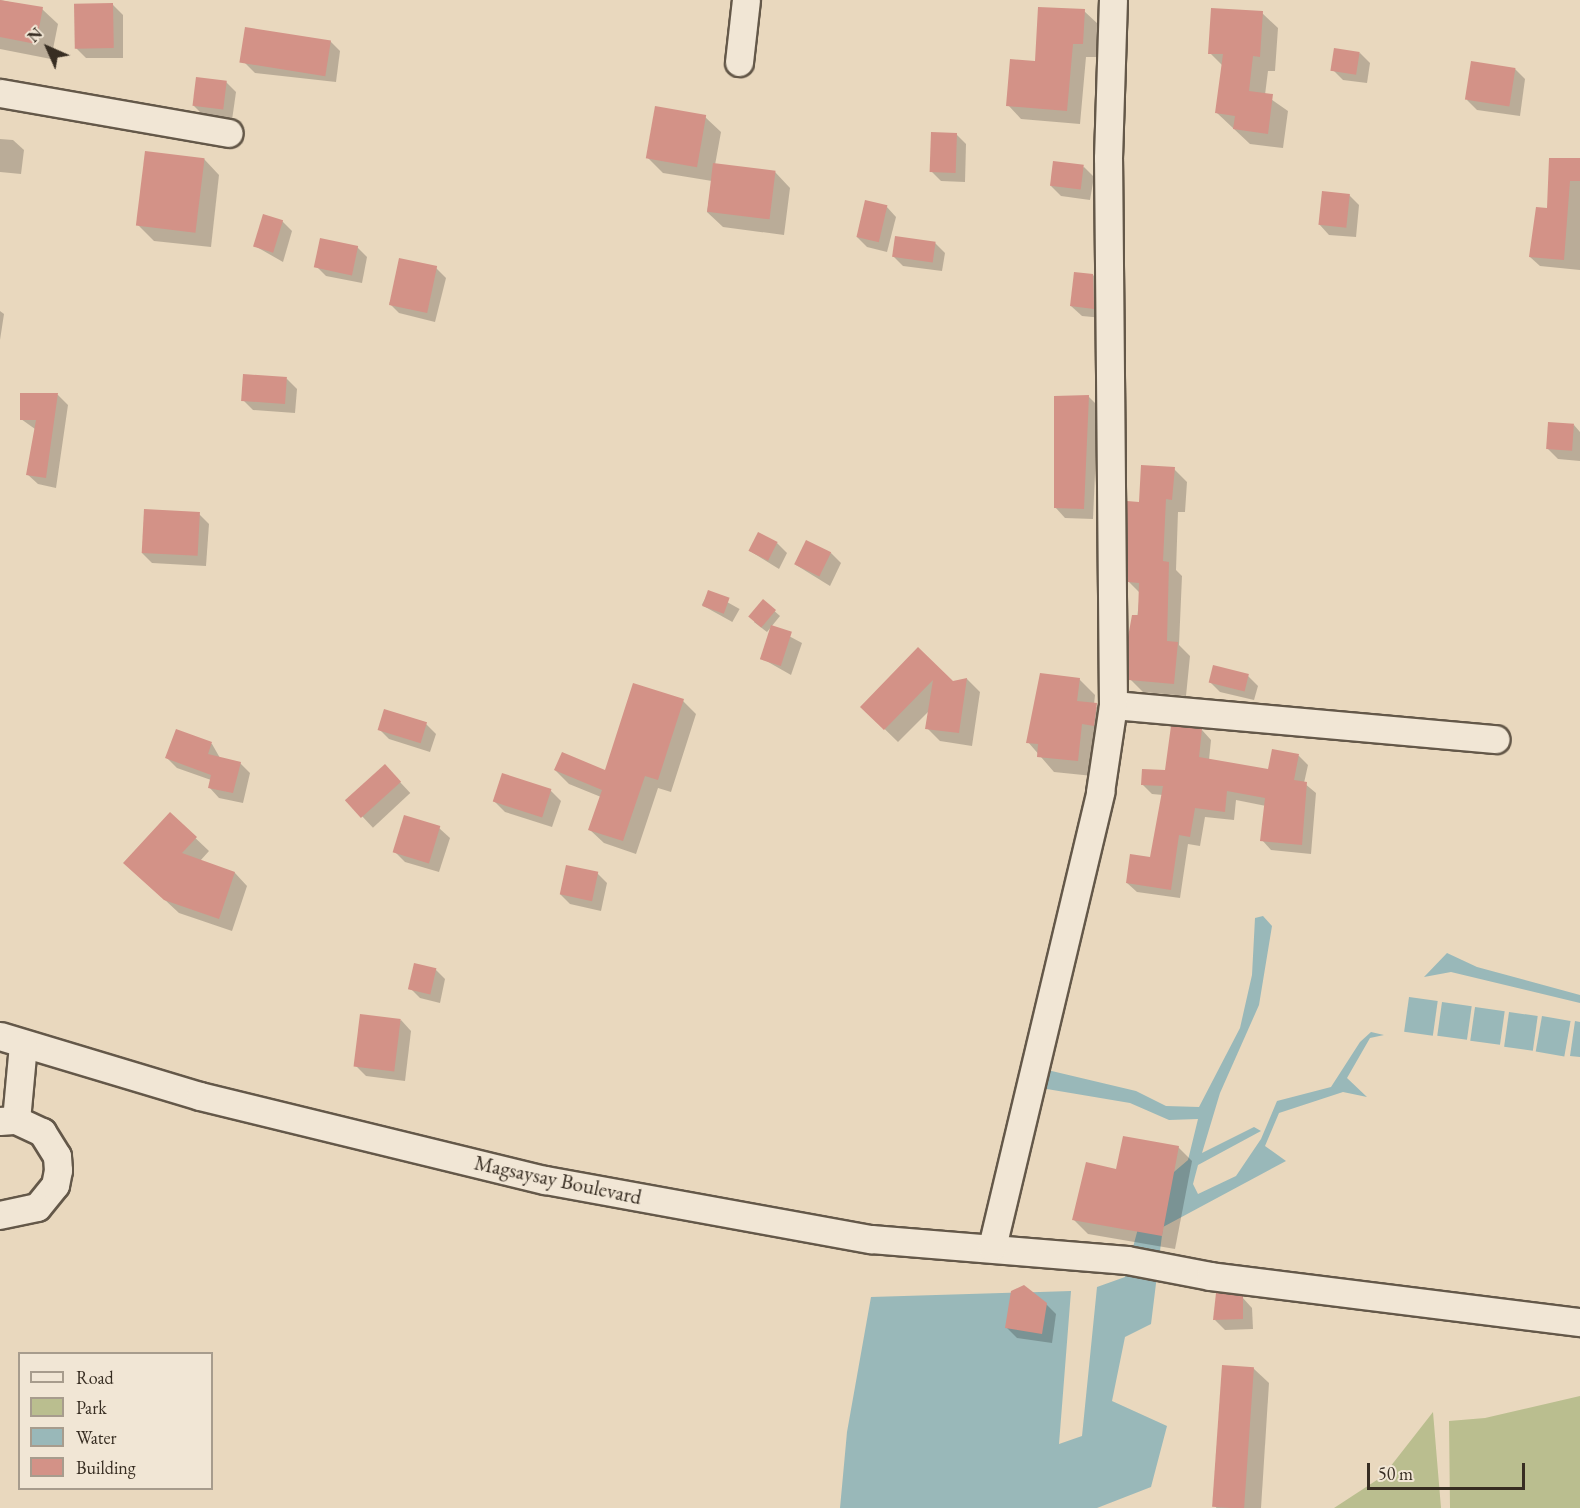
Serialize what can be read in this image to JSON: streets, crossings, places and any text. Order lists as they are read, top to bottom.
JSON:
{
  "streets": {
    "street": ["Magsaysay Boulevard"]
  },
  "legend": [
    "Road",
    "Park",
    "Water",
    "Building"
  ],
  "scale_bar": "50 m",
  "north": "top left"
}
